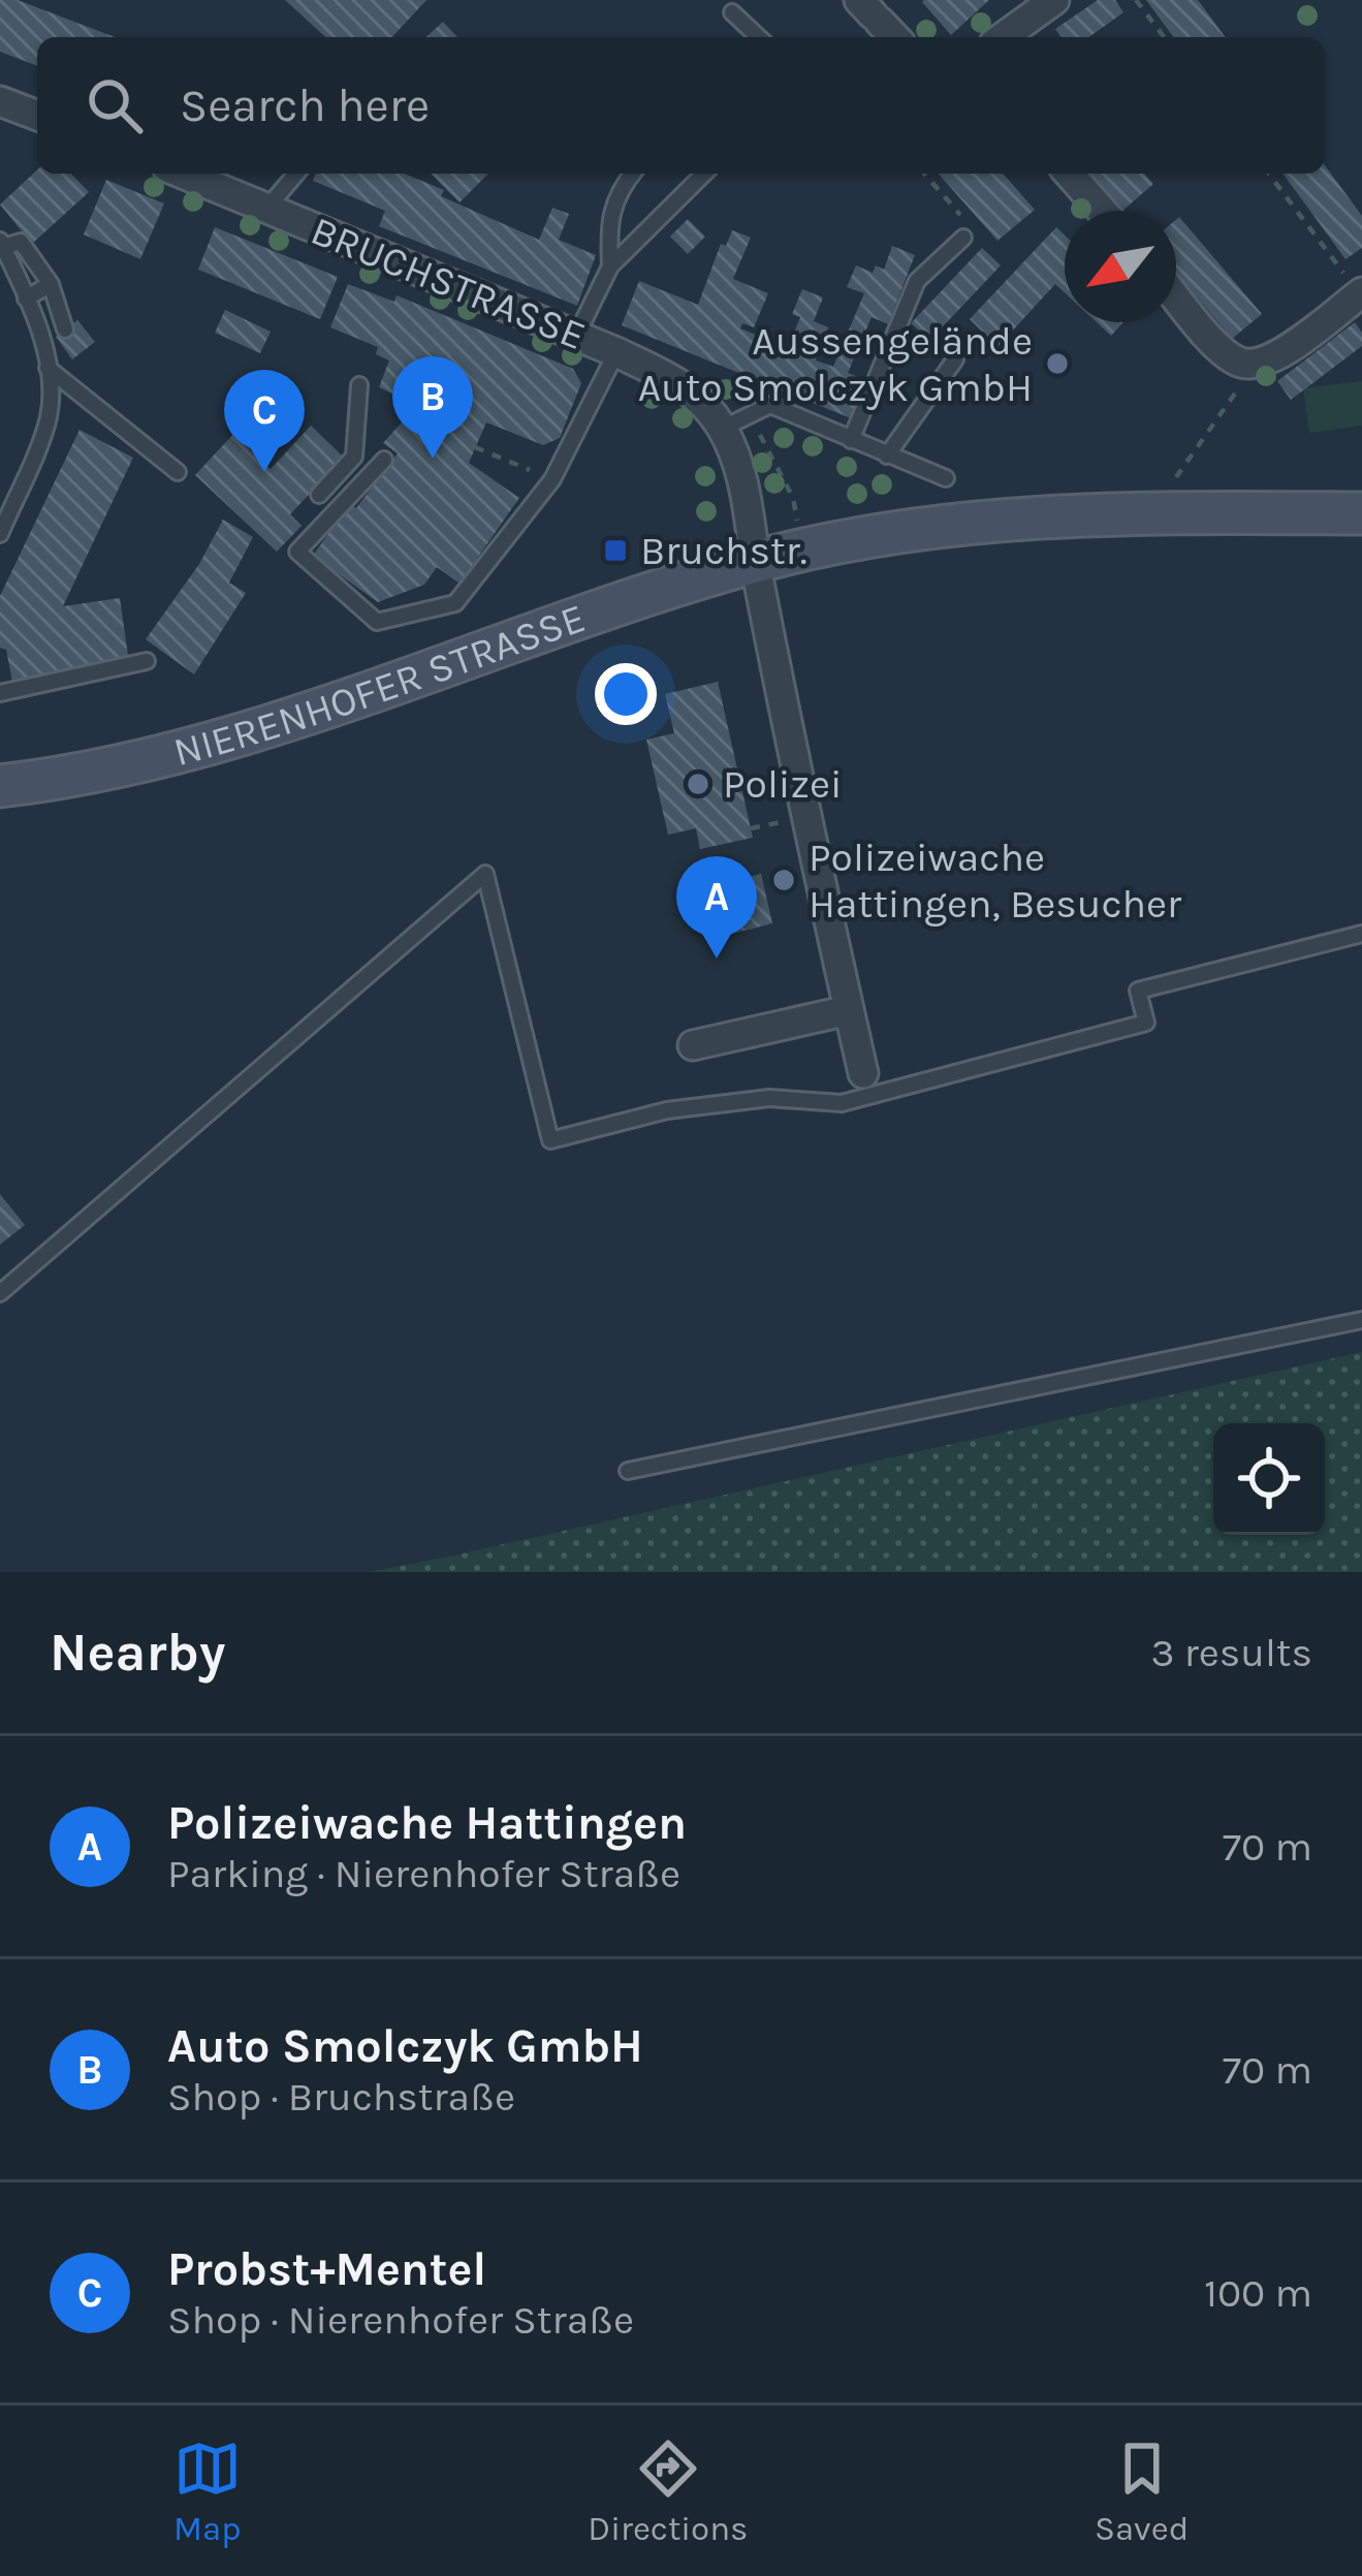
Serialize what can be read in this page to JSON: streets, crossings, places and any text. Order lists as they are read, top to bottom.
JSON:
{
  "streets": {
    "main road": ["NIERENHOFER STRASSE"],
    "street": ["BRUCHSTRASSE"]
  },
  "crossings": [
    ["BRUCHSTRASSE", "NIERENHOFER STRASSE"]
  ],
  "places": {
    "other": ["Aussengelände Auto Smolczyk GmbH", "Polizei", "Polizeiwache Hattingen, Besucher"],
    "transit": ["Bruchstr."]
  },
  "north": "bottom left",
  "page": {
    "search": "Search here",
    "pins": ["B", "C", "A"],
    "heading": ["Nearby", "3 results"],
    "list": [
      {
        "mark": "A",
        "name": "Polizeiwache Hattingen",
        "note": "Parking · Nierenhofer Straße",
        "value": "70 m"
      },
      {
        "mark": "B",
        "name": "Auto Smolczyk GmbH",
        "note": "Shop · Bruchstraße",
        "value": "70 m"
      },
      {
        "mark": "C",
        "name": "Probst+Mentel",
        "note": "Shop · Nierenhofer Straße",
        "value": "100 m"
      }
    ],
    "nav": ["Map", "Directions", "Saved"]
  }
}
